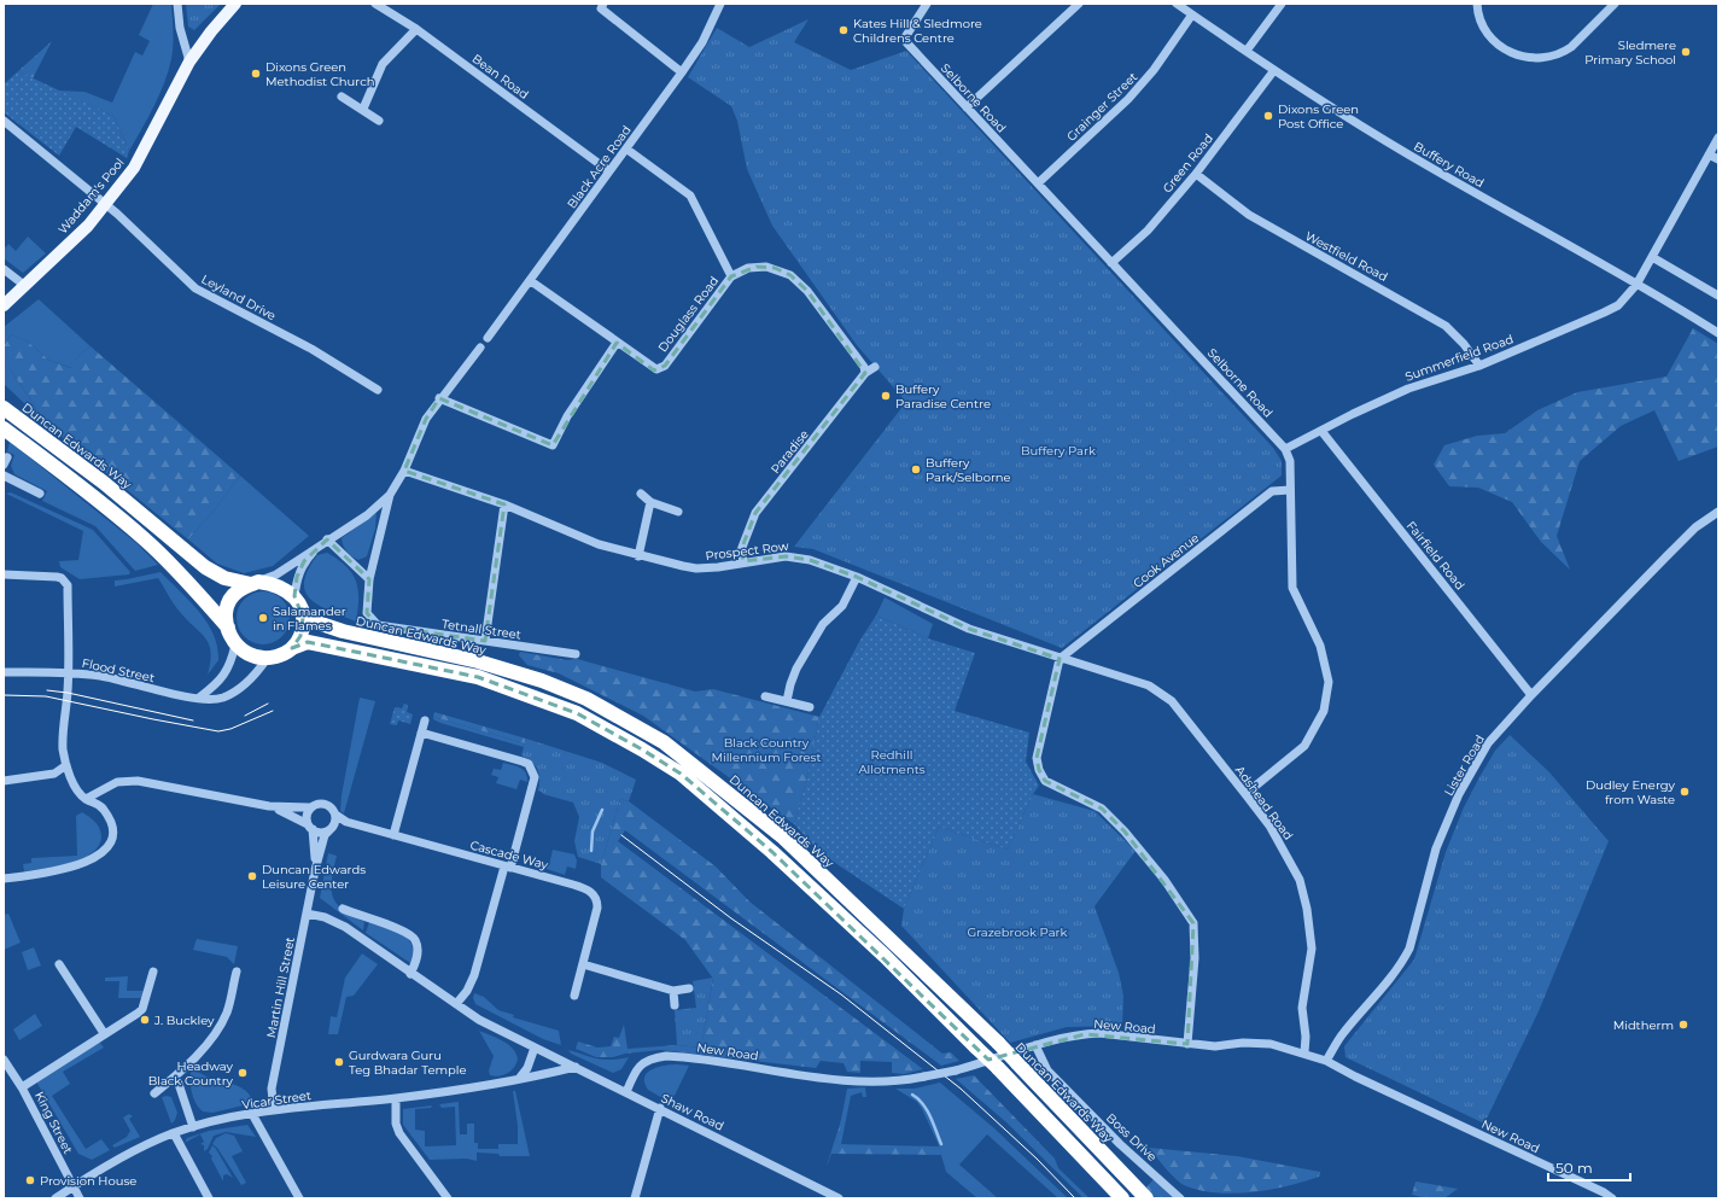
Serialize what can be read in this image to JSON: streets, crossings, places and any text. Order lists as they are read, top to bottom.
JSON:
{
  "streets": {
    "highway": ["Duncan Edwards Way"],
    "main road": ["Waddam's Pool"],
    "street": [
      "Bean Road",
      "Selborne Road",
      "Grainger Street",
      "Green Road",
      "Buffery Road",
      "Black Acre Road",
      "Westfield Road",
      "Leyland Drive",
      "Douglass Road",
      "Summerfield Road",
      "Paradise",
      "Prospect Row",
      "Fairfield Road",
      "Cook Avenue",
      "Tetnall Street",
      "Flood Street",
      "Lister Road",
      "Adshead Road",
      "Cascade Way",
      "Martin Hill Street",
      "New Road",
      "Vicar Street",
      "Shaw Road",
      "King Street",
      "Boss Drive"
    ]
  },
  "crossings": [
    ["Bean Road", "Black Acre Road"],
    ["Selborne Road", "Grainger Street"],
    ["Selborne Road", "Green Road"],
    ["Selborne Road", "Summerfield Road"],
    ["Grainger Street", "Buffery Road"],
    ["Green Road", "Buffery Road"],
    ["Green Road", "Westfield Road"],
    ["Buffery Road", "Summerfield Road"],
    ["Waddam's Pool", "Leyland Drive"],
    ["Westfield Road", "Summerfield Road"],
    ["Douglass Road", "Paradise"],
    ["Summerfield Road", "Fairfield Road"],
    ["Duncan Edwards Way", "Flood Street"],
    ["Paradise", "Prospect Row"],
    ["Prospect Row", "Cook Avenue"],
    ["Prospect Row", "Adshead Road"],
    ["Fairfield Road", "Lister Road"],
    ["Cook Avenue", "Adshead Road"],
    ["Lister Road", "New Road"],
    ["Adshead Road", "New Road"],
    ["Cascade Way", "Martin Hill Street"],
    ["Martin Hill Street", "Vicar Street"],
    ["Martin Hill Street", "Shaw Road"],
    ["New Road", "Shaw Road"],
    ["New Road", "Boss Drive"],
    ["Vicar Street", "Shaw Road"],
    ["Vicar Street", "King Street"]
  ],
  "parks": [
    "Buffery Park",
    "Black Country Millennium Forest",
    "Redhill Allotments",
    "Grazebrook Park"
  ],
  "places": [
    "Kates Hill & Sledmore Childrens Centre",
    "Sledmere Primary School",
    "Dixons Green Methodist Church",
    "Dixons Green Post Office",
    "Buffery Paradise Centre",
    "Buffery Park/Selborne",
    "Salamander in Flames",
    "Dudley Energy from Waste",
    "Duncan Edwards Leisure Center",
    "J. Buckley",
    "Midtherm",
    "Gurdwara Guru Teg Bhadar Temple",
    "Headway Black Country",
    "Provision House"
  ],
  "scale_bar": "50 m"
}
